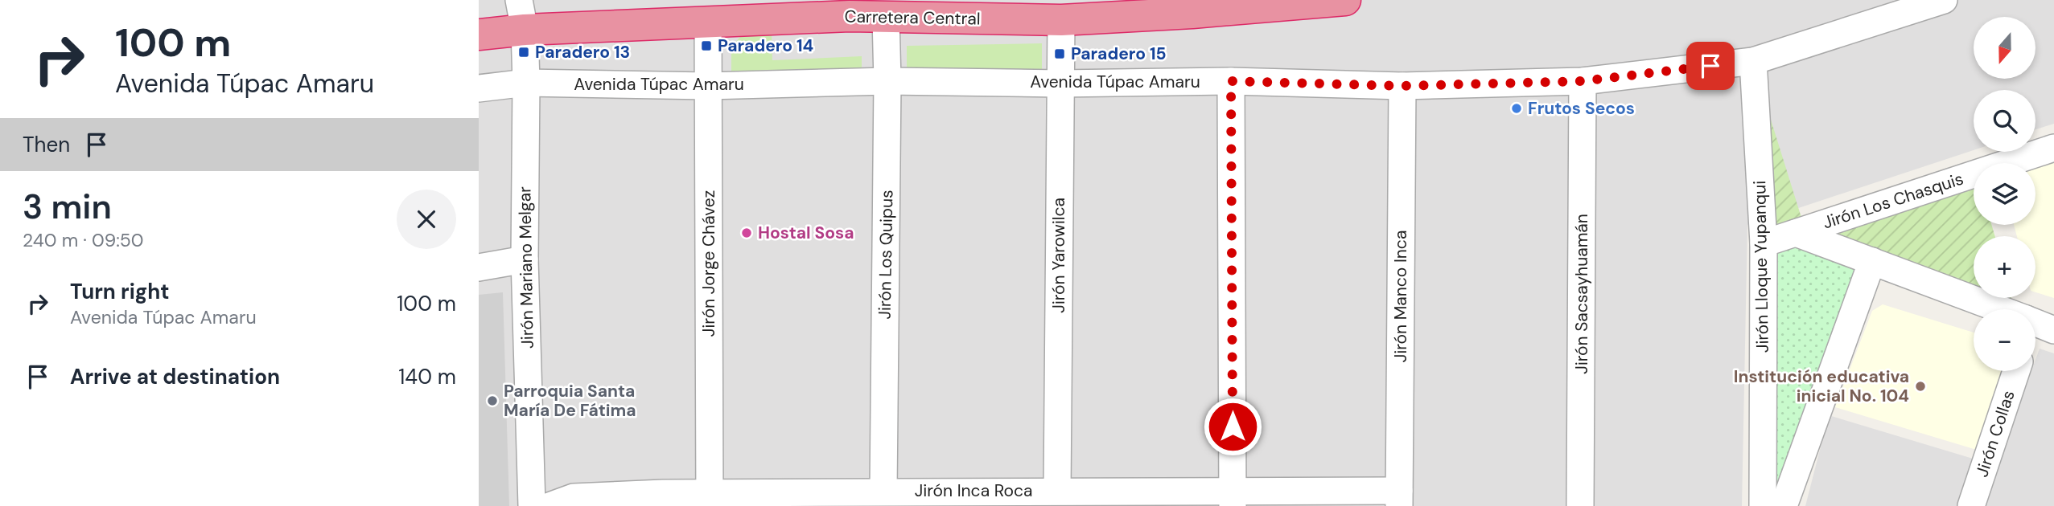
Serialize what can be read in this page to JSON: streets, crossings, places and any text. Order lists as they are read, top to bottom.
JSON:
{
  "streets": {
    "highway": ["Carretera Central"],
    "street": [
      "Avenida Túpac Amaru",
      "Jirón Los Chasquis",
      "Jirón Los Quipus",
      "Jirón Yarowilca",
      "Jirón Jorge Chávez",
      "Jirón Lloque Yupanqui",
      "Jirón Mariano Melgar",
      "Jirón Sacsayhuamán",
      "Jirón Manco Inca",
      "Jirón Collas",
      "Jirón Inca Roca"
    ]
  },
  "crossings": [
    ["Carretera Central", "Jirón Los Quipus"],
    ["Carretera Central", "Jirón Yarowilca"],
    ["Carretera Central", "Jirón Jorge Chávez"],
    ["Carretera Central", "Jirón Mariano Melgar"],
    ["Avenida Túpac Amaru", "Jirón Los Quipus"],
    ["Avenida Túpac Amaru", "Jirón Yarowilca"],
    ["Avenida Túpac Amaru", "Jirón Jorge Chávez"],
    ["Avenida Túpac Amaru", "Jirón Lloque Yupanqui"],
    ["Avenida Túpac Amaru", "Jirón Mariano Melgar"],
    ["Avenida Túpac Amaru", "Jirón Sacsayhuamán"],
    ["Avenida Túpac Amaru", "Jirón Manco Inca"],
    ["Jirón Los Chasquis", "Jirón Lloque Yupanqui"],
    ["Jirón Los Quipus", "Jirón Inca Roca"],
    ["Jirón Yarowilca", "Jirón Inca Roca"],
    ["Jirón Jorge Chávez", "Jirón Inca Roca"],
    ["Jirón Manco Inca", "Jirón Inca Roca"]
  ],
  "places": {
    "transit": ["Paradero 14", "Paradero 13", "Paradero 15"],
    "other": [
      "Frutos Secos",
      "Hostal Sosa",
      "Institución educativa inicial No. 104",
      "Parroquia Santa María De Fátima"
    ]
  },
  "north": "bottom",
  "page": {
    "turn": ["100 m", "Avenida Túpac Amaru"],
    "map_buttons": ["+", "−"],
    "then": "Then",
    "heading": ["3 min", "240 m · 09:50"],
    "list": [
      {
        "name": "Turn right",
        "note": "Avenida Túpac Amaru",
        "value": "100 m"
      },
      {
        "name": "Arrive at destination",
        "value": "140 m"
      }
    ]
  }
}
